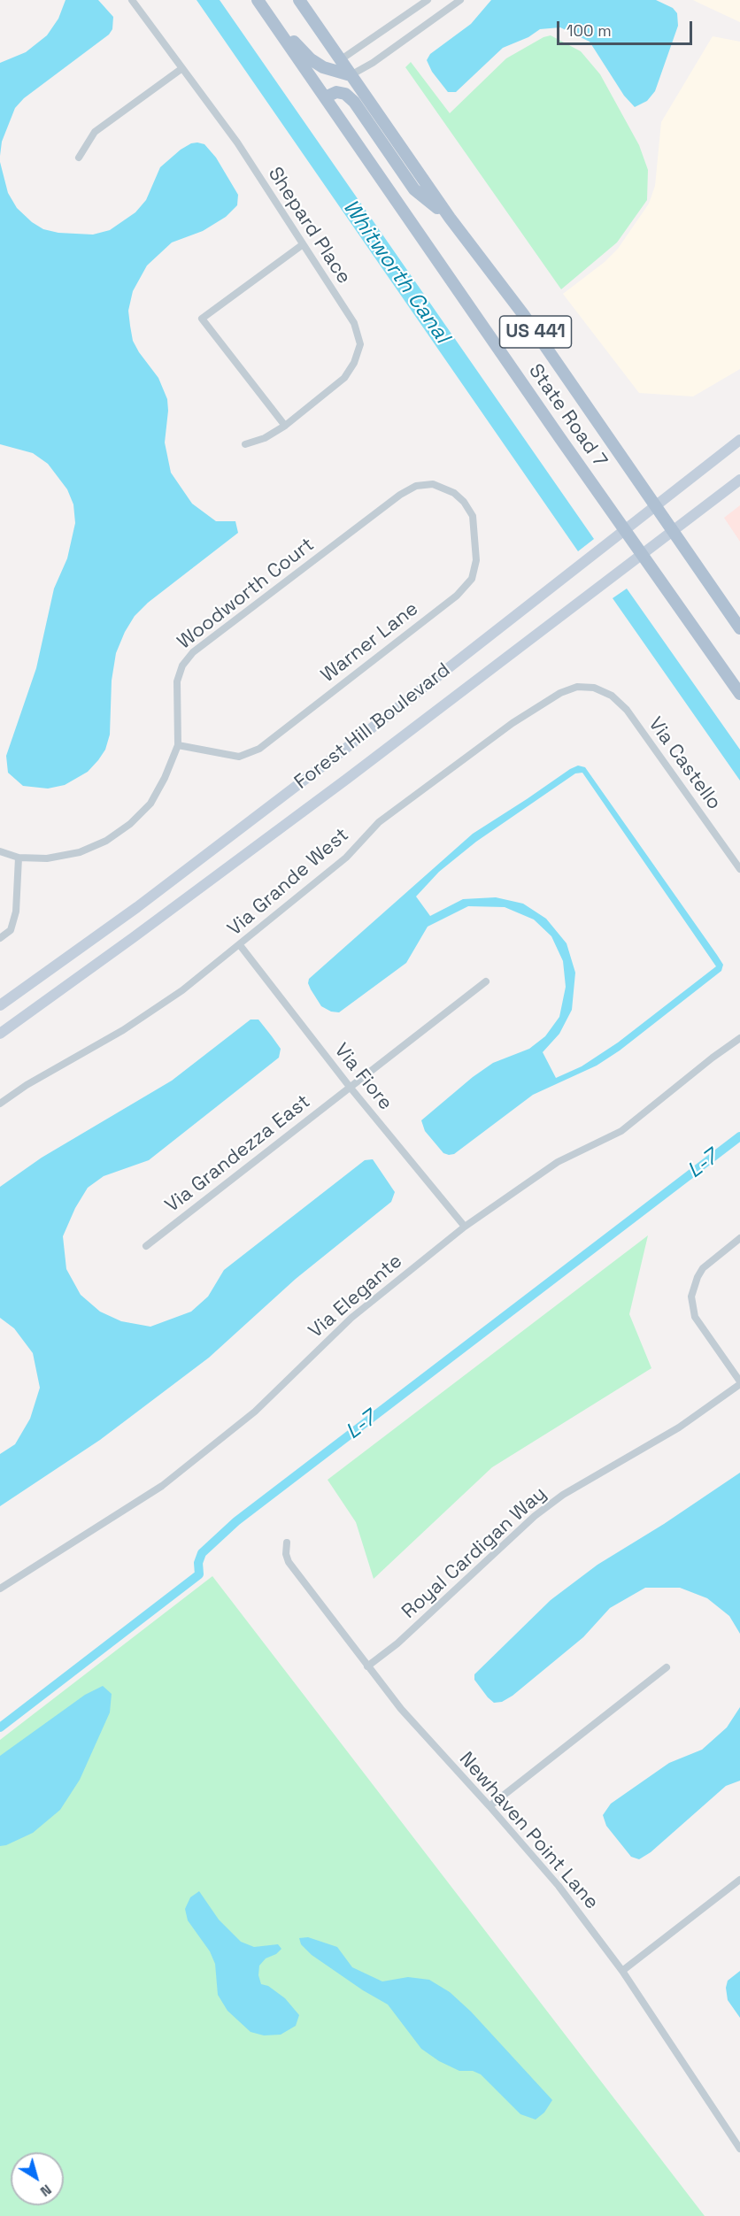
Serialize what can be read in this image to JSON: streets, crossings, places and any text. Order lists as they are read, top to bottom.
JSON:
{
  "streets": {
    "main road": ["US 441", "State Road 7", "Forest Hill Boulevard"],
    "street": [
      "Shepard Place",
      "Woodworth Court",
      "Warner Lane",
      "Via Castello",
      "Via Grande West",
      "Via Fiore",
      "Via Grandezza East",
      "Via Elegante",
      "Royal Cardigan Way",
      "Newhaven Point Lane"
    ]
  },
  "crossings": [
    ["State Road 7", "Forest Hill Boulevard"],
    ["Woodworth Court", "Warner Lane"],
    ["Via Castello", "Via Grande West"],
    ["Via Grande West", "Via Fiore"],
    ["Via Fiore", "Via Grandezza East"],
    ["Via Fiore", "Via Elegante"],
    ["Royal Cardigan Way", "Newhaven Point Lane"]
  ],
  "water": ["Whitworth Canal", "L-7"],
  "scale_bar": "100 m",
  "north": "bottom right"
}
